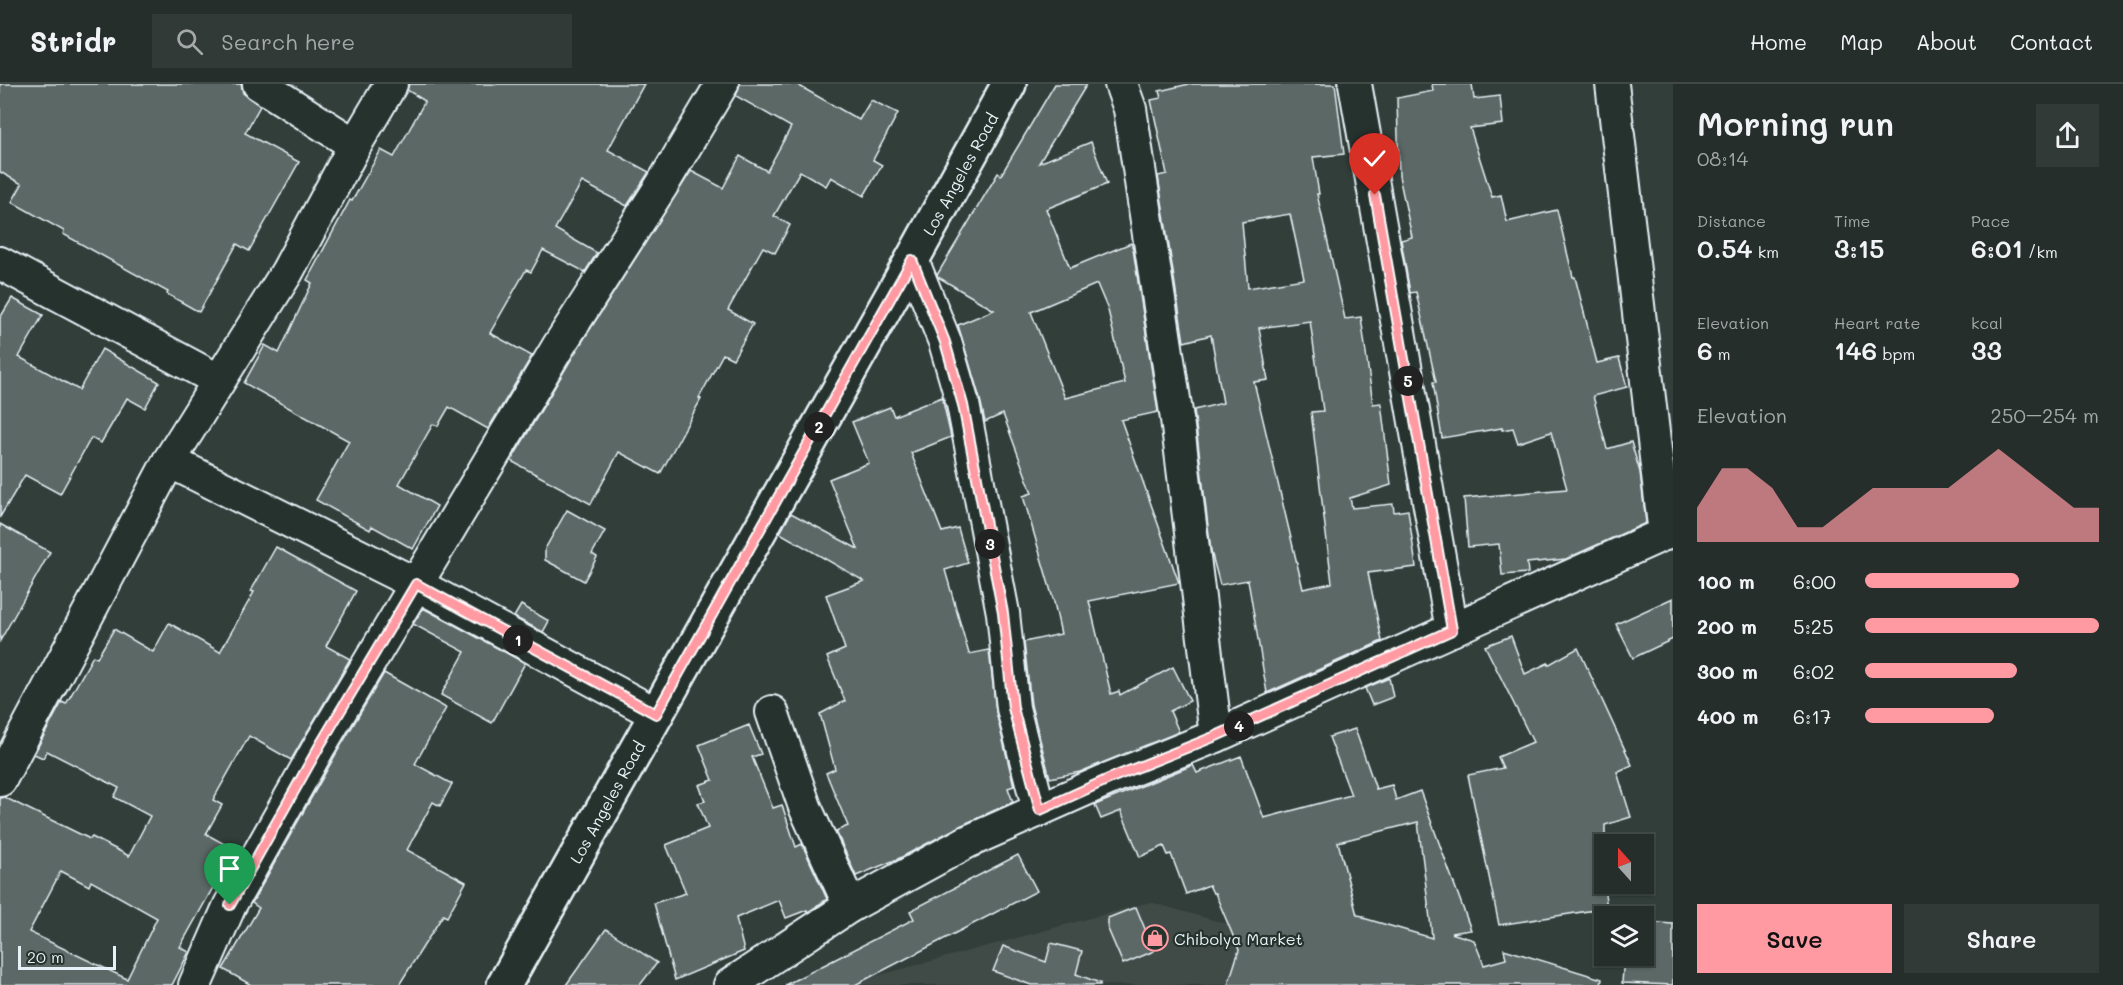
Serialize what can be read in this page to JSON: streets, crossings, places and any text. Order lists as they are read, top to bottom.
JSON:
{
  "streets": {
    "main road": ["Los Angeles Road"]
  },
  "places": {
    "shop": ["Chibolya Market"]
  },
  "scale_bar": "20 m",
  "north": "top",
  "page": {
    "header": "Stridr",
    "search": "Search here",
    "nav": [
      "Home",
      "Map",
      "About",
      "Contact"
    ],
    "heading": ["Morning run", "08:14"],
    "stats": [
      ["Distance", "0.54 km"],
      ["Time", "3:15"],
      ["Pace", "6:01 /km"],
      ["Elevation", "6 m"],
      ["Heart rate", "146 bpm"],
      ["kcal", "33"]
    ],
    "pins": [
      "5",
      "2",
      "3",
      "1",
      "4"
    ],
    "chart": ["Elevation", "250–254 m"],
    "list": [
      {
        "name": "100 m",
        "note": "6:00"
      },
      {
        "name": "200 m",
        "note": "5:25"
      },
      {
        "name": "300 m",
        "note": "6:02"
      },
      {
        "name": "400 m",
        "note": "6:17"
      }
    ],
    "buttons": ["Save", "Share"],
    "scale": "20 m"
  }
}
